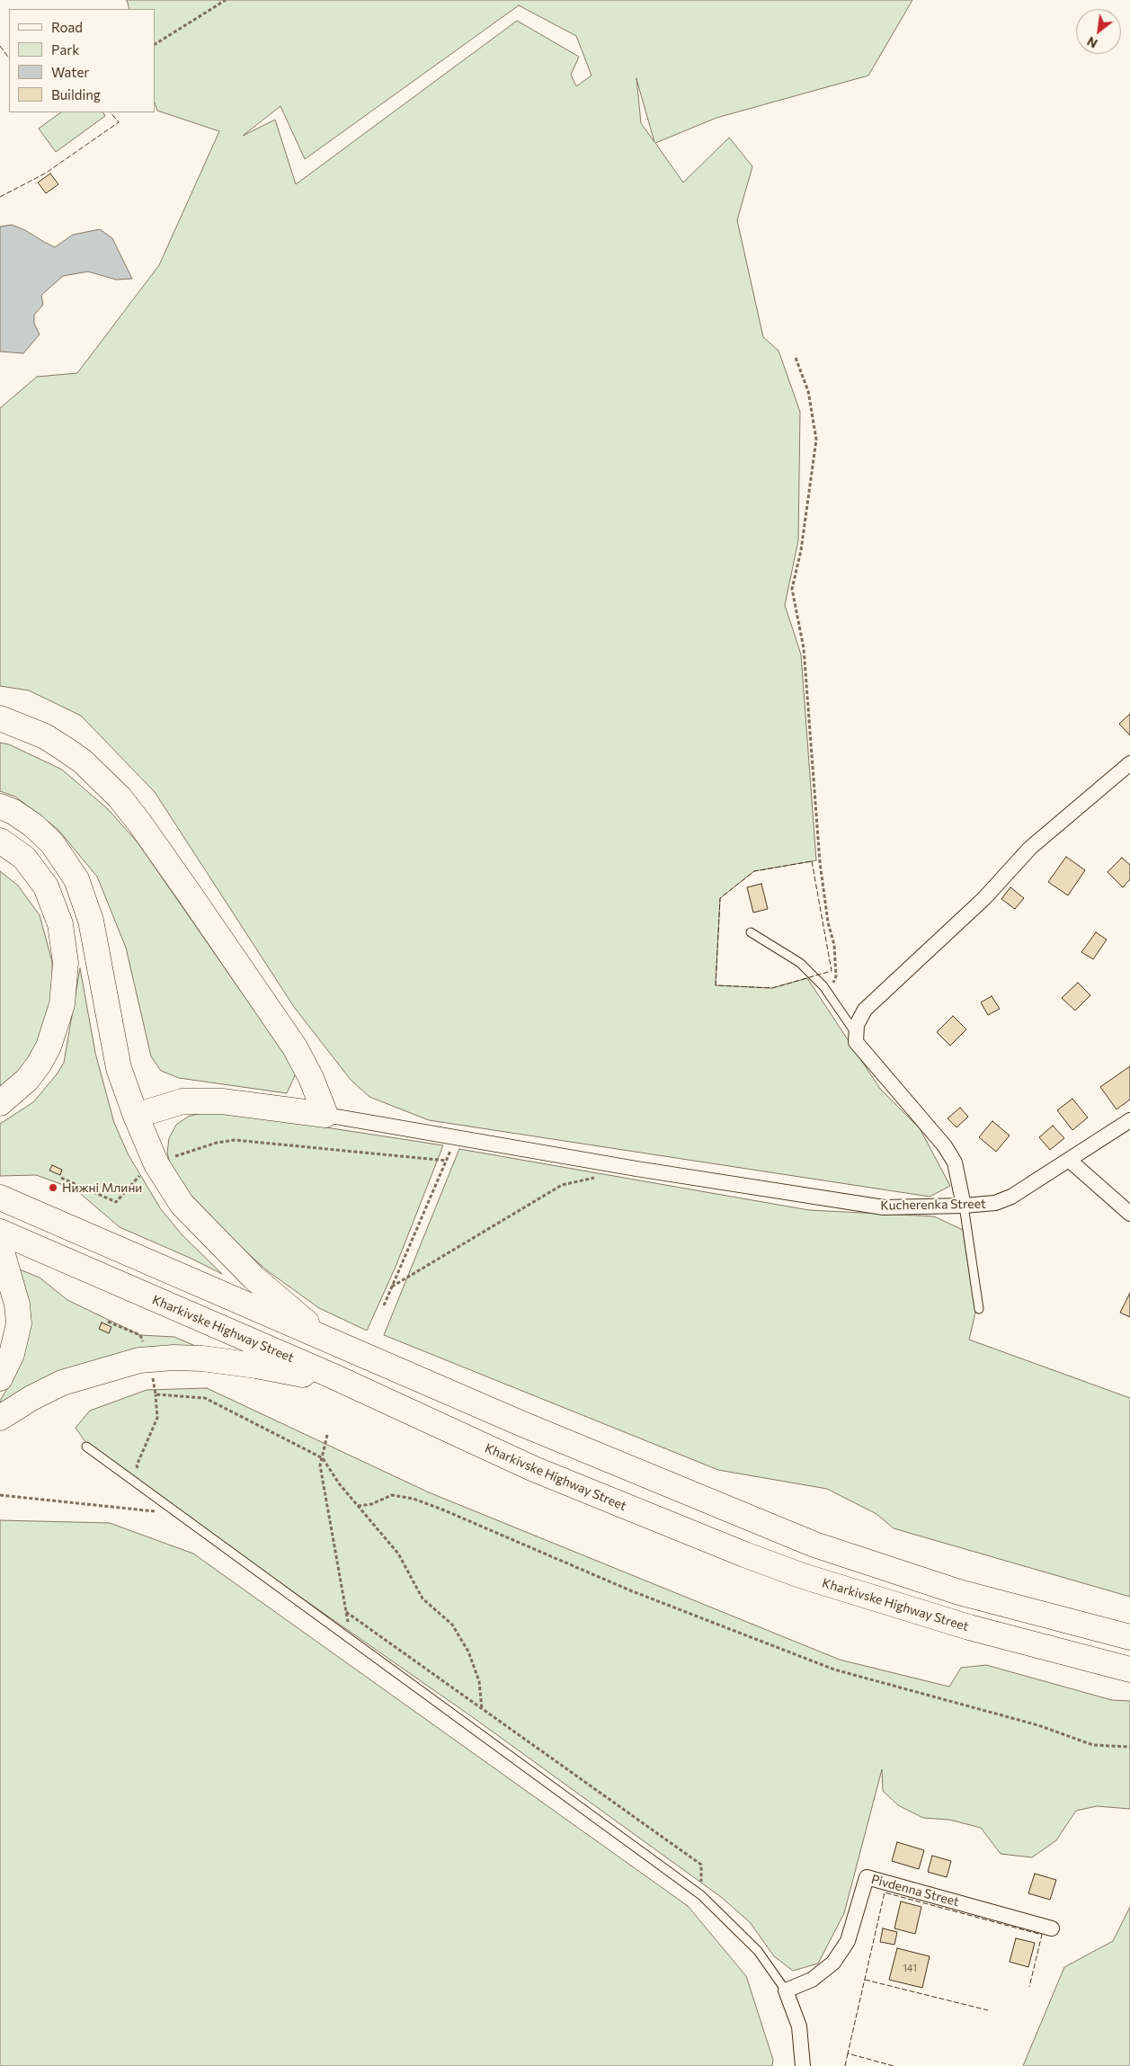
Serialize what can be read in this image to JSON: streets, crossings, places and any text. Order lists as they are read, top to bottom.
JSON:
{
  "streets": {
    "highway": ["Kharkivske Highway Street"],
    "street": ["Kucherenka Street", "Pivdenna Street"]
  },
  "places": ["Нижні Млини"],
  "house_numbers": ["141"],
  "legend": [
    "Road",
    "Park",
    "Water",
    "Building"
  ],
  "north": "bottom left"
}
